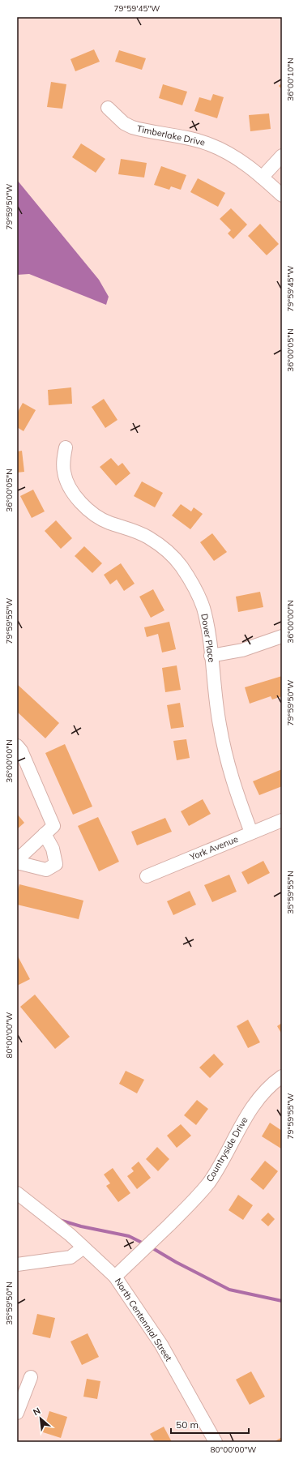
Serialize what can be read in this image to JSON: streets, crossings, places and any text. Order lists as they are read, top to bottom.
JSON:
{
  "streets": {
    "street": [
      "Timberlake Drive",
      "Dover Place",
      "York Avenue",
      "Countryside Drive",
      "North Centennial Street"
    ]
  },
  "crossings": [
    ["Dover Place", "York Avenue"],
    ["Countryside Drive", "North Centennial Street"]
  ],
  "scale_bar": "50 m",
  "north": "top left",
  "coordinates": [
    "79°59'45\"W",
    "36°00'10\"N",
    "79°59'50\"W",
    "36°00'05\"N",
    "79°59'55\"W",
    "36°00'00\"N",
    "35°59'55\"N",
    "80°00'00\"W",
    "35°59'50\"N"
  ]
}
